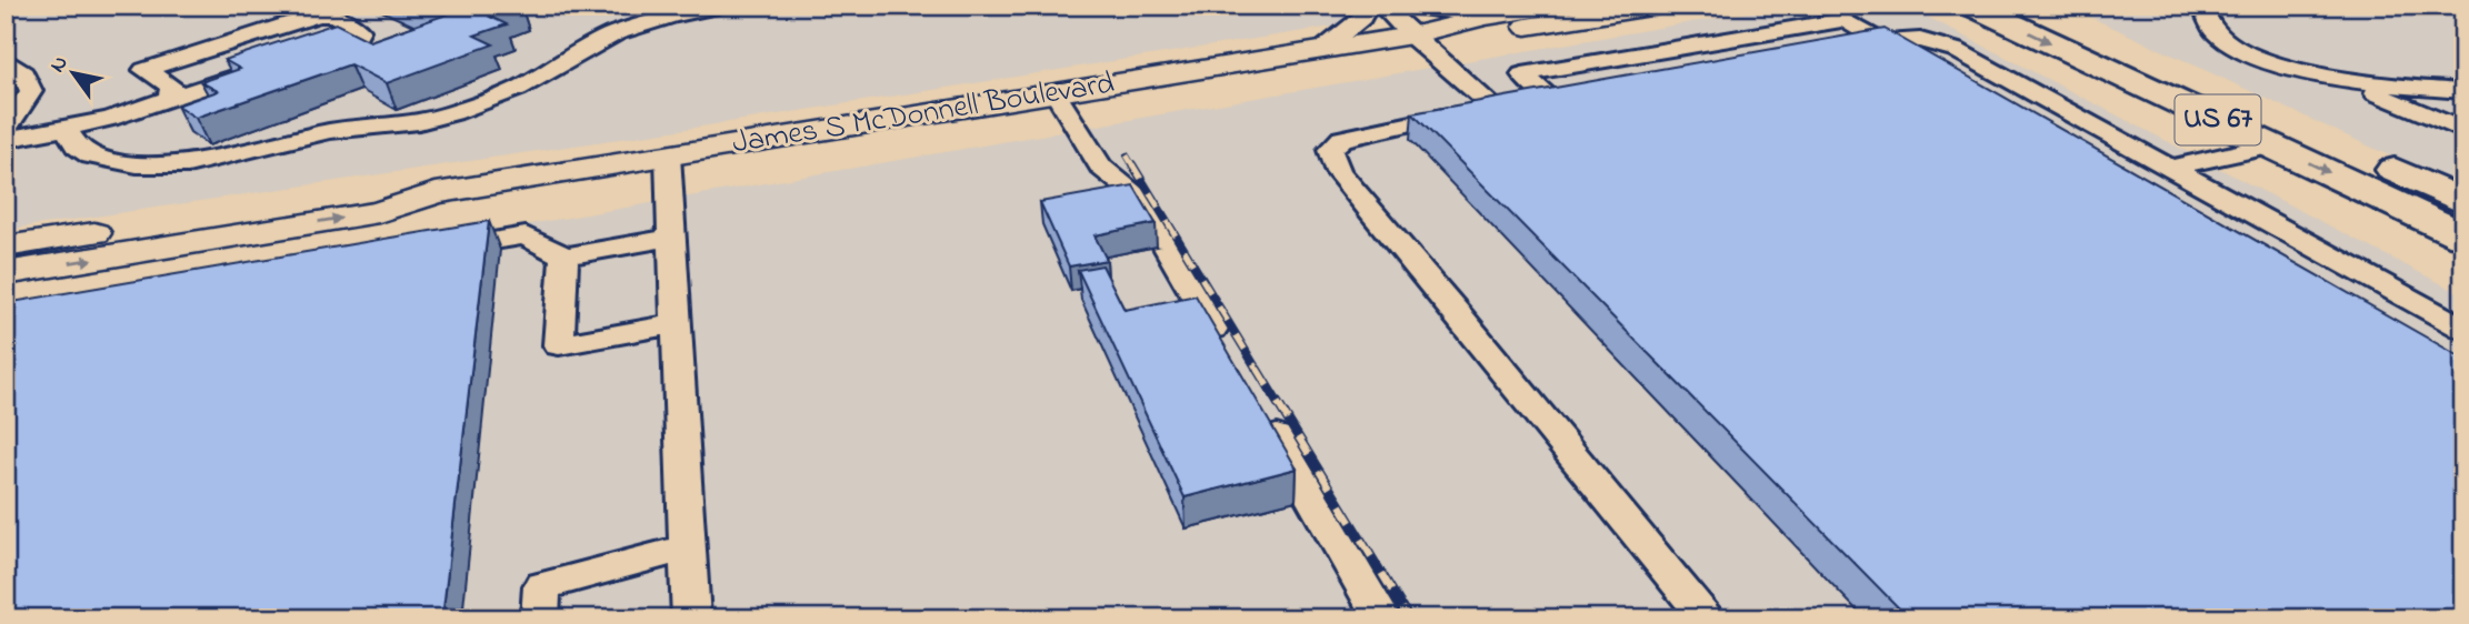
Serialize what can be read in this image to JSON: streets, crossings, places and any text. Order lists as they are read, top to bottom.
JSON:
{
  "streets": {
    "highway": ["US 67"],
    "main road": ["James S McDonnell Boulevard"]
  },
  "north": "top left"
}
